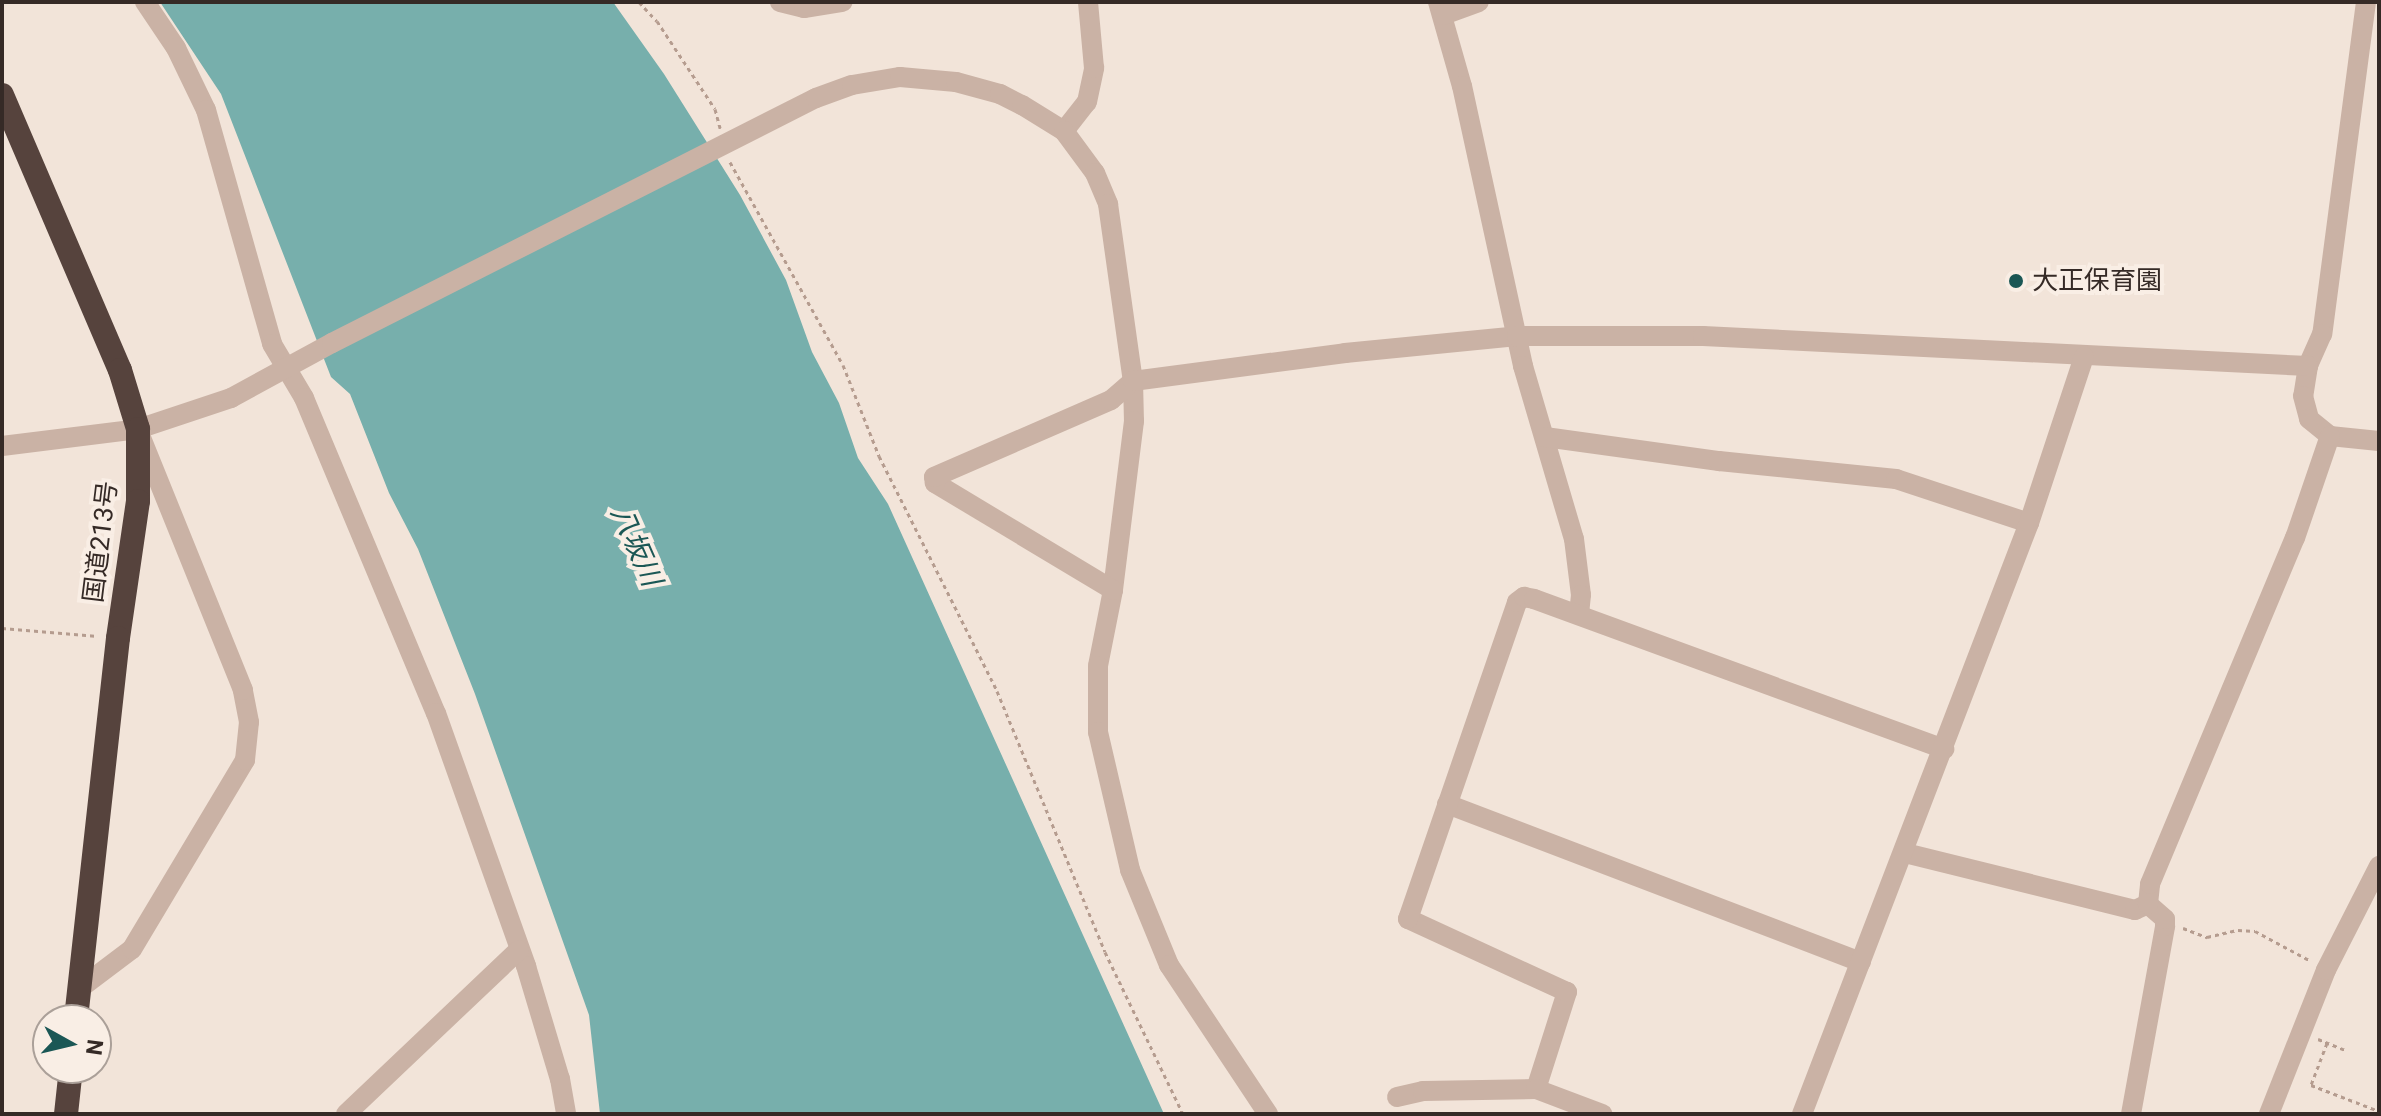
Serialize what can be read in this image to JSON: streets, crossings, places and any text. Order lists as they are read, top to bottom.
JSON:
{
  "streets": {
    "highway": ["国道213号"]
  },
  "water": ["八坂川"],
  "places": ["大正保育園"],
  "north": "right"
}
